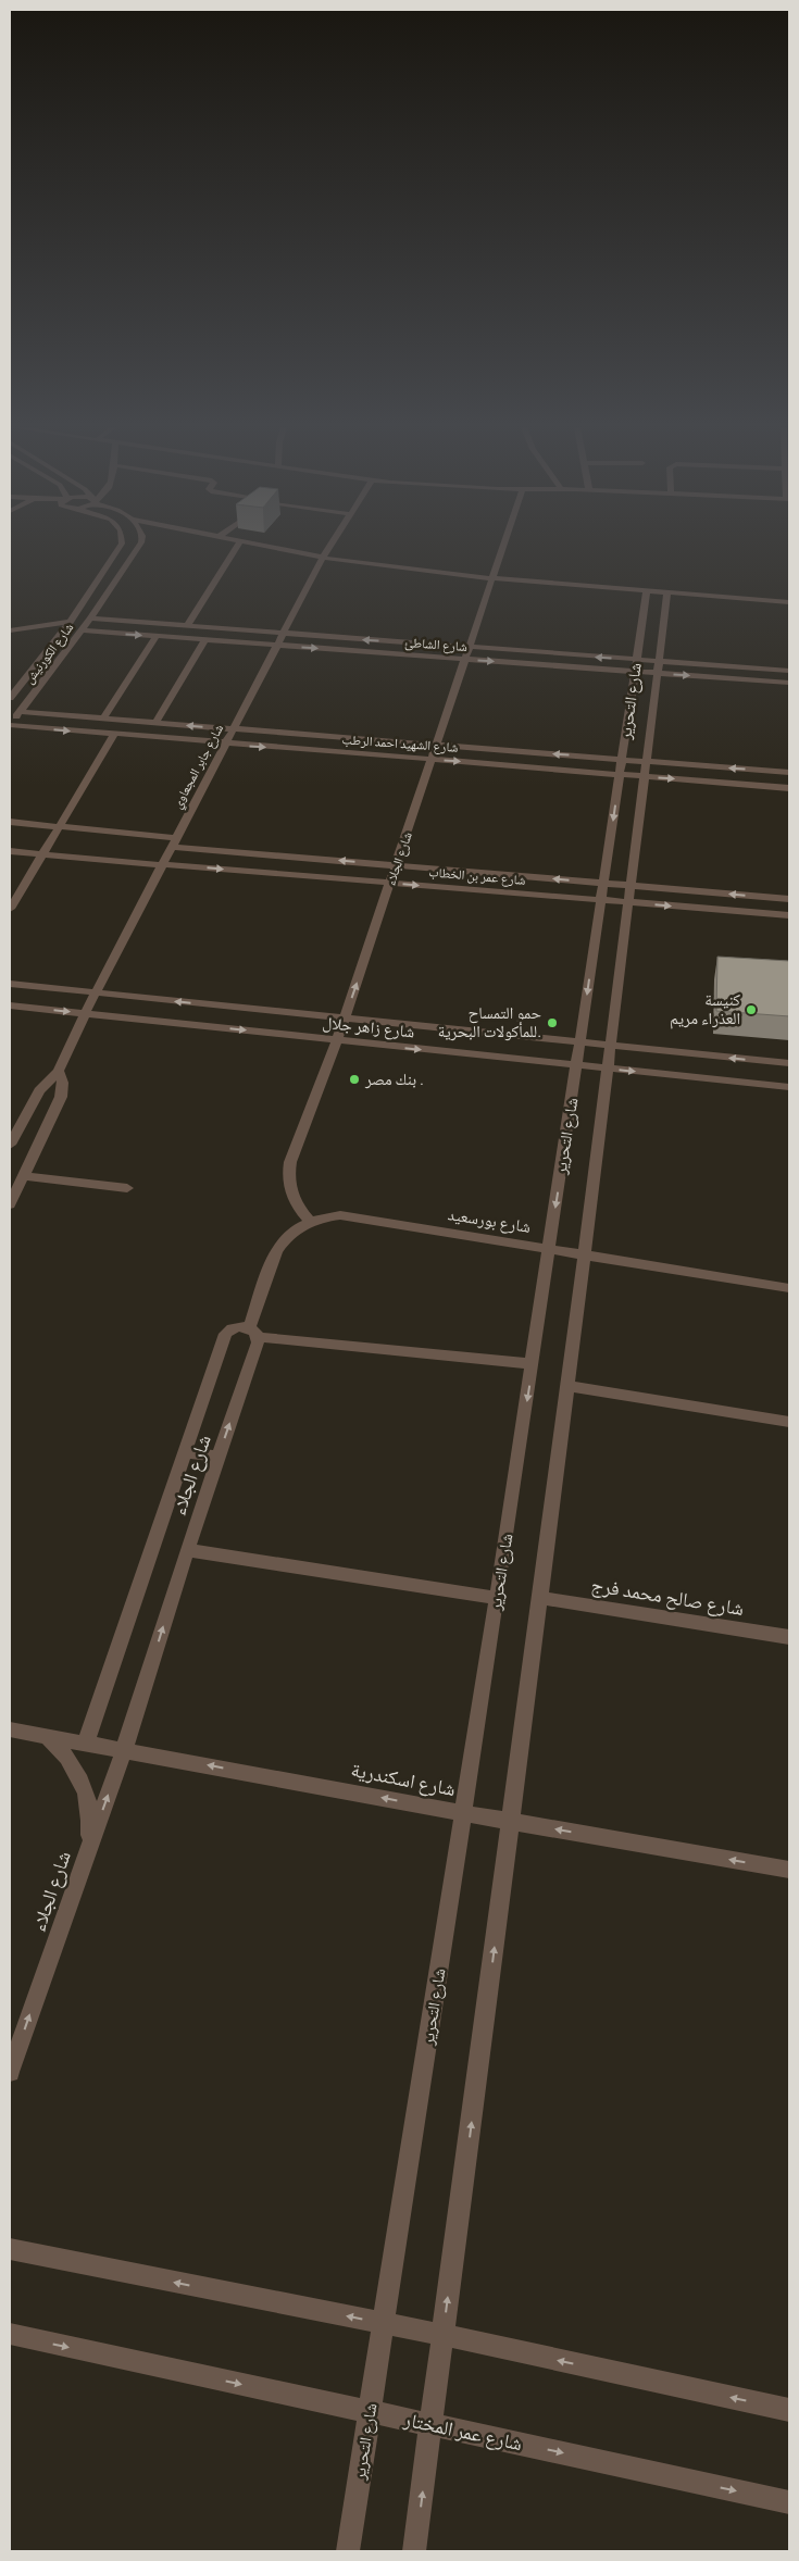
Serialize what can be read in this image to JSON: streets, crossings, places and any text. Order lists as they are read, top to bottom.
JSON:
{
  "streets": {
    "street": [
      "شارع الشاطئ",
      "شارع الكورنيش",
      "شارع التحرير",
      "شارع الشهيد احمد الرطب",
      "شارع جابر المجعاوي",
      "شارع الجلاء",
      "شارع عمر بن الخطاب",
      "شارع زاهر جلال",
      "شارع بورسعيد",
      "شارع صالح محمد فرج",
      "شارع اسكندرية",
      "شارع عمر المختار"
    ]
  },
  "crossings": [
    ["شارع الشاطئ", "شارع الكورنيش"],
    ["شارع الشاطئ", "شارع التحرير"],
    ["شارع الشاطئ", "شارع جابر المجعاوي"],
    ["شارع الشاطئ", "شارع الجلاء"],
    ["شارع الكورنيش", "شارع الشهيد احمد الرطب"],
    ["شارع التحرير", "شارع الشهيد احمد الرطب"],
    ["شارع التحرير", "شارع عمر بن الخطاب"],
    ["شارع التحرير", "شارع زاهر جلال"],
    ["شارع التحرير", "شارع بورسعيد"],
    ["شارع التحرير", "شارع صالح محمد فرج"],
    ["شارع التحرير", "شارع اسكندرية"],
    ["شارع التحرير", "شارع عمر المختار"],
    ["شارع الشهيد احمد الرطب", "شارع جابر المجعاوي"],
    ["شارع الشهيد احمد الرطب", "شارع الجلاء"],
    ["شارع جابر المجعاوي", "شارع عمر بن الخطاب"],
    ["شارع جابر المجعاوي", "شارع زاهر جلال"],
    ["شارع الجلاء", "شارع عمر بن الخطاب"],
    ["شارع الجلاء", "شارع زاهر جلال"],
    ["شارع الجلاء", "شارع بورسعيد"],
    ["شارع الجلاء", "شارع اسكندرية"]
  ],
  "one_way": ["شارع الجلاء", "شارع اسكندرية"],
  "places": ["كنيسة العذراء مريم", "حمو التمساح للمأكولات البحرية.", "بنك مصر ."]
}
